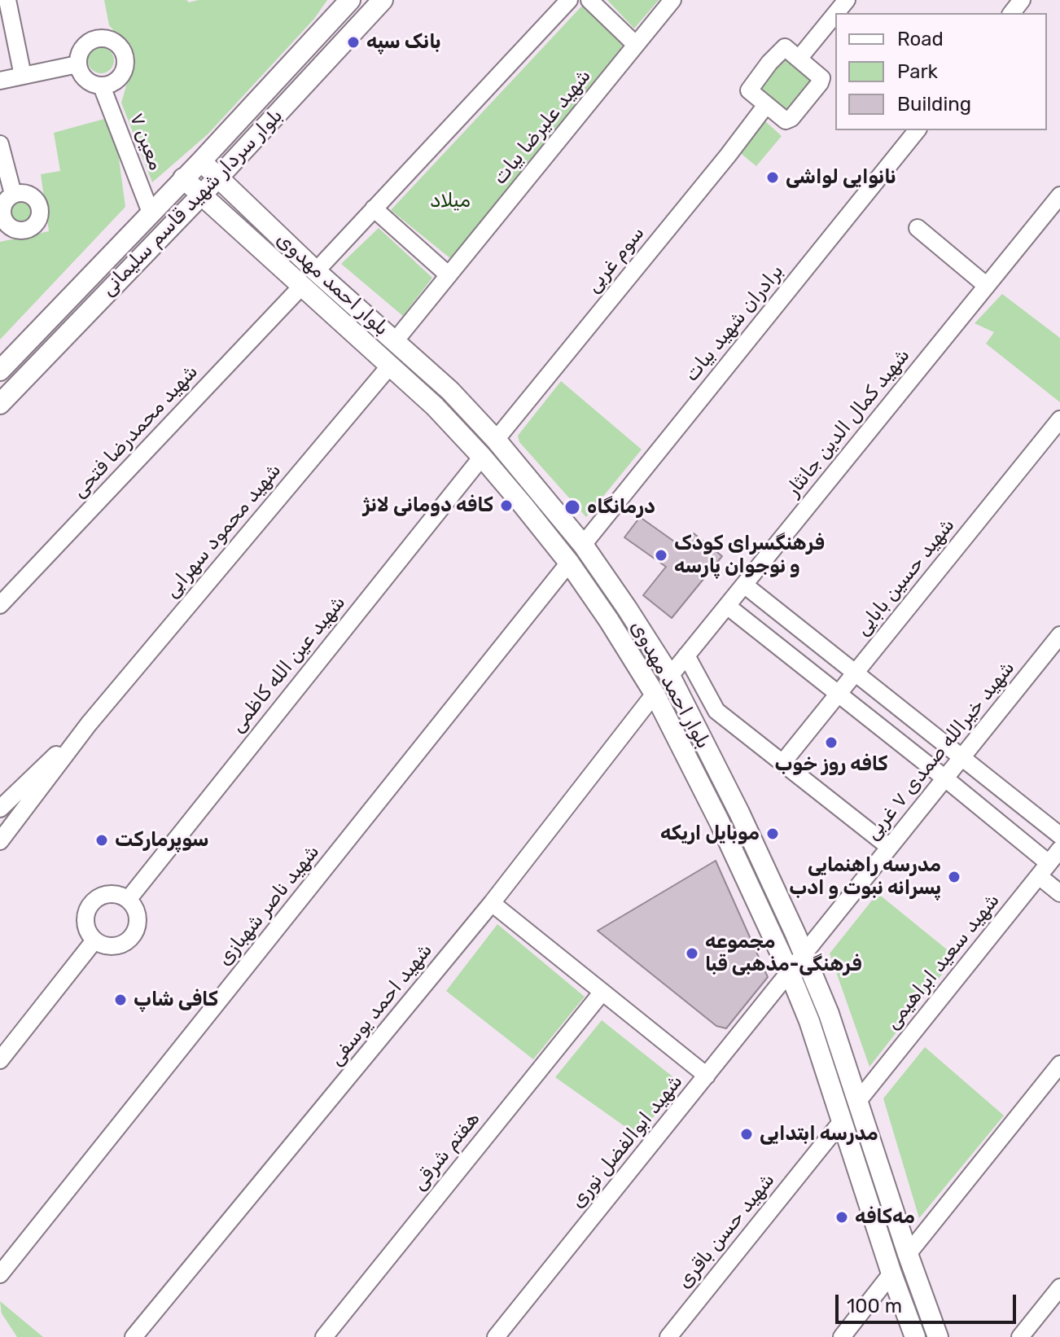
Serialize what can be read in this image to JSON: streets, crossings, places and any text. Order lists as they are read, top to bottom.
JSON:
{
  "streets": {
    "main road": ["بلوار سردار شهید قاسم سلیمانی", "بلوار احمد مهدوی"],
    "street": [
      "شهید علیرضا بیات",
      "معین ۷",
      "سوم غربی",
      "برادران شهید بیات",
      "شهید کمال الدین جانثار",
      "شهید محمدرضا فتحی",
      "شهید محمود سهرابی",
      "شهید حسین بابایی",
      "شهید عین الله کاظمی",
      "شهید خیرالله صمدی ۷ غربی",
      "شهید ناصر شهبازی",
      "شهید سعید ابراهیمی",
      "شهید احمد یوسفی",
      "شهید ابوالفضل نوری",
      "هفتم شرقی",
      "شهید حسن باقری"
    ]
  },
  "crossings": [
    ["شهید علیرضا بیات", "بلوار احمد مهدوی"],
    ["معین ۷", "بلوار سردار شهید قاسم سلیمانی"],
    ["بلوار سردار شهید قاسم سلیمانی", "بلوار احمد مهدوی"],
    ["سوم غربی", "بلوار احمد مهدوی"],
    ["بلوار احمد مهدوی", "برادران شهید بیات"],
    ["بلوار احمد مهدوی", "شهید کمال الدین جانثار"],
    ["بلوار احمد مهدوی", "شهید محمدرضا فتحی"],
    ["بلوار احمد مهدوی", "شهید محمود سهرابی"],
    ["بلوار احمد مهدوی", "شهید عین الله کاظمی"],
    ["بلوار احمد مهدوی", "شهید خیرالله صمدی ۷ غربی"],
    ["بلوار احمد مهدوی", "شهید ناصر شهبازی"],
    ["بلوار احمد مهدوی", "شهید سعید ابراهیمی"],
    ["بلوار احمد مهدوی", "شهید احمد یوسفی"],
    ["بلوار احمد مهدوی", "شهید ابوالفضل نوری"],
    ["بلوار احمد مهدوی", "شهید حسن باقری"],
    ["شهید خیرالله صمدی ۷ غربی", "شهید ابوالفضل نوری"]
  ],
  "parks": ["میلاد"],
  "places": [
    "بانک سپه",
    "نانوایی لواشی",
    "کافه دومانی لانژ",
    "درمانگاه",
    "فرهنگسرای کودک و نوجوان پارسه",
    "کافه روز خوب",
    "موبایل اریکه",
    "سوپرمارکت",
    "مدرسه راهنمایی پسرانه نبوت و ادب",
    "مجموعه فرهنگی-مذهبی قبا",
    "کافی شاپ",
    "مدرسه ابتدایی",
    "مه‌کافه"
  ],
  "legend": ["Road", "Park", "Building"],
  "scale_bar": "100 m"
}
